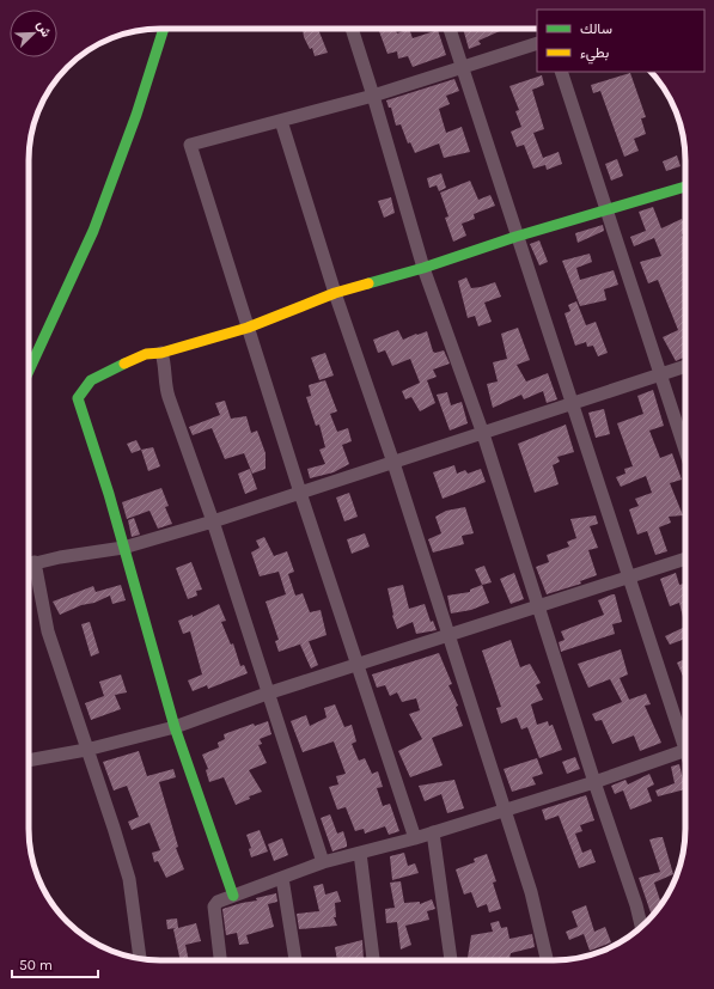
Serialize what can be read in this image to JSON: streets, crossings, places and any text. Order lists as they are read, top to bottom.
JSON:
{
  "legend": ["سالك", "بطيء"],
  "scale_bar": "50 m",
  "north": "top right"
}
